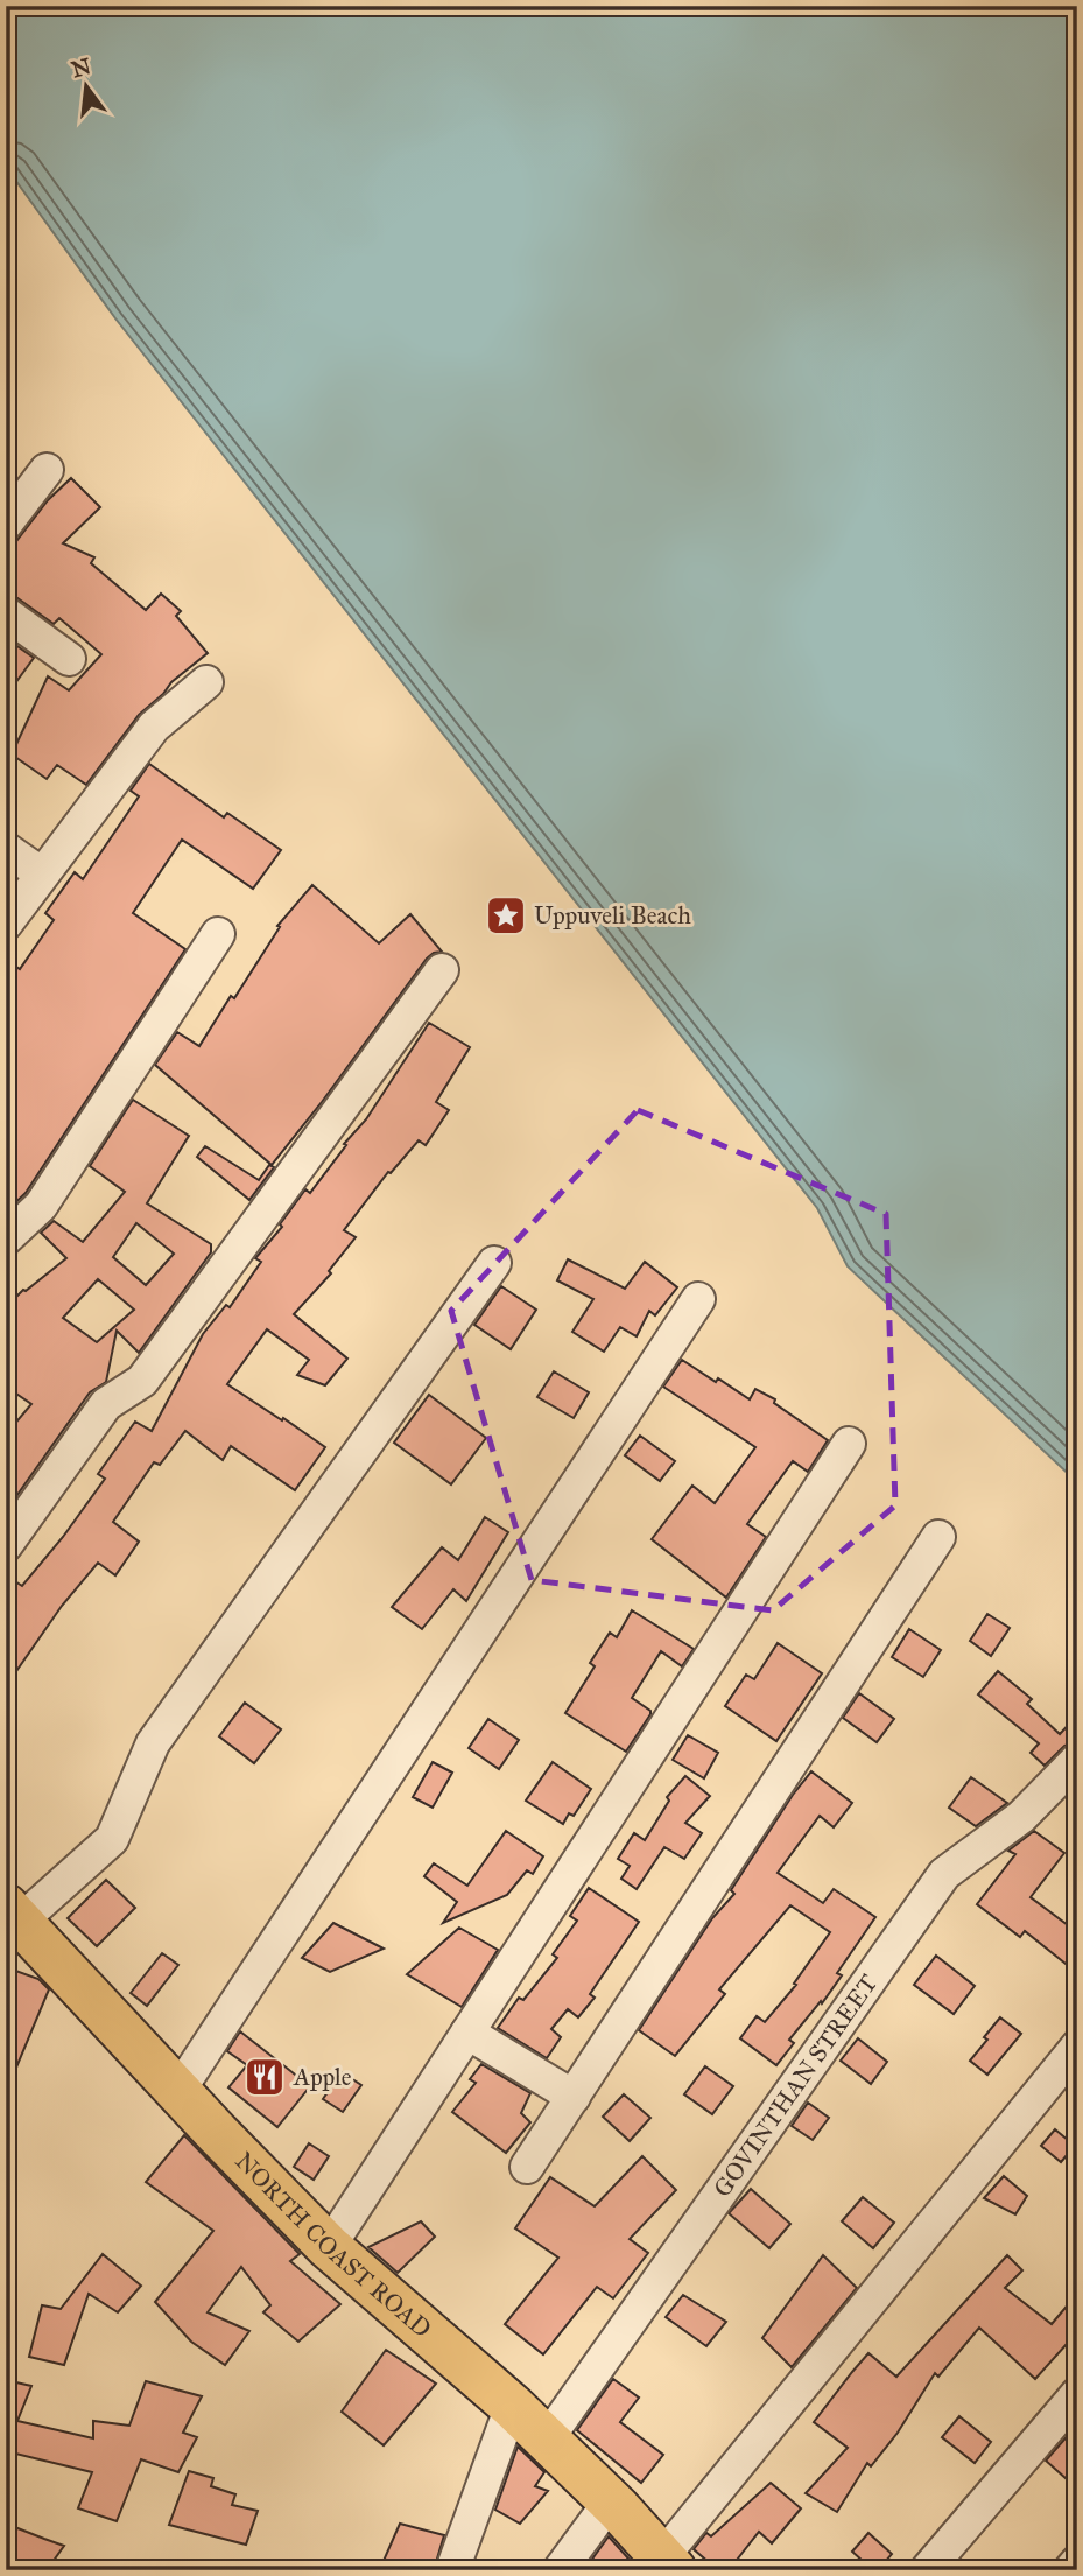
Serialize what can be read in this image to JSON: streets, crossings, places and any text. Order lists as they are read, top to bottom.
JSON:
{
  "streets": {
    "main road": ["NORTH COAST ROAD"],
    "street": ["GOVINTHAN STREET"]
  },
  "crossings": [
    ["GOVINTHAN STREET", "NORTH COAST ROAD"]
  ],
  "places": {
    "place": ["Uppuveli Beach"],
    "restaurant": ["Apple"]
  },
  "north": "top"
}
